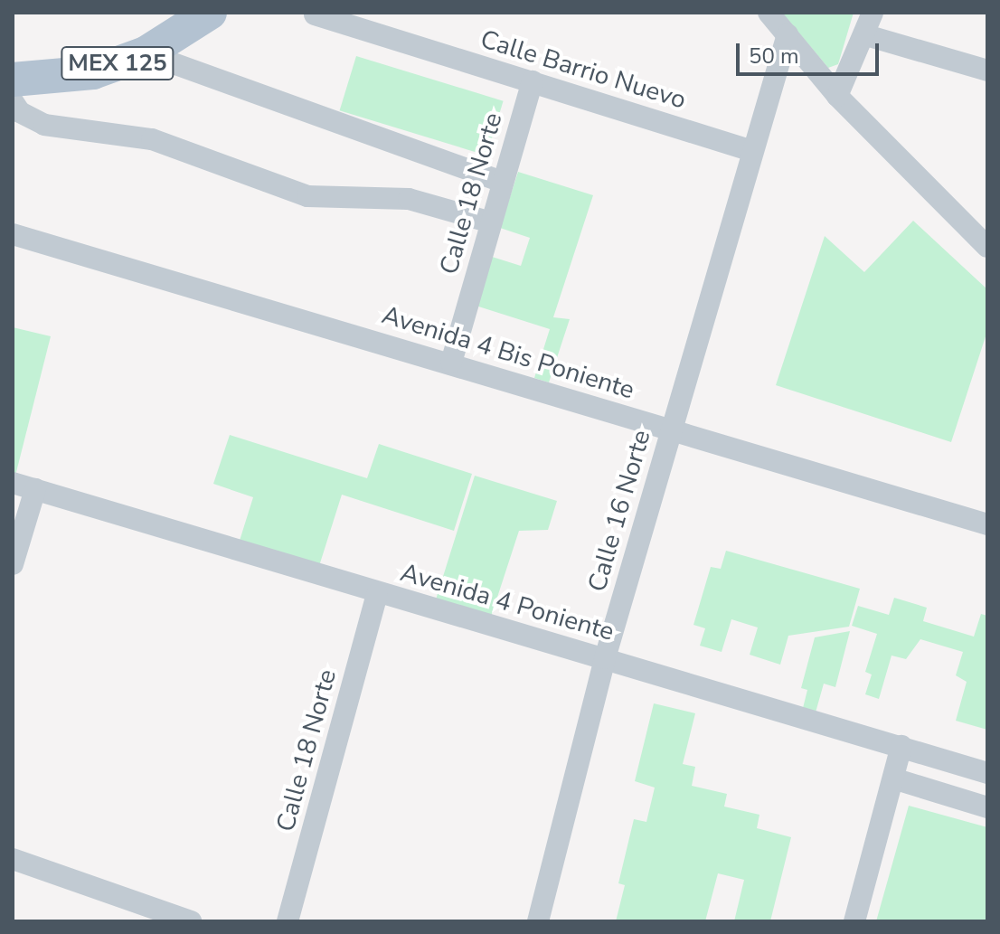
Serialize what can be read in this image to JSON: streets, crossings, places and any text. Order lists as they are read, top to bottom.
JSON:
{
  "streets": {
    "main road": ["MEX 125"],
    "street": [
      "Calle Barrio Nuevo",
      "Calle 18 Norte",
      "Avenida 4 Bis Poniente",
      "Calle 16 Norte",
      "Avenida 4 Poniente"
    ]
  },
  "crossings": [
    ["Calle Barrio Nuevo", "Calle 18 Norte"],
    ["Calle Barrio Nuevo", "Calle 16 Norte"],
    ["Calle 18 Norte", "Avenida 4 Bis Poniente"],
    ["Calle 18 Norte", "Avenida 4 Poniente"],
    ["Avenida 4 Bis Poniente", "Calle 16 Norte"],
    ["Calle 16 Norte", "Avenida 4 Poniente"]
  ],
  "scale_bar": "50 m"
}
